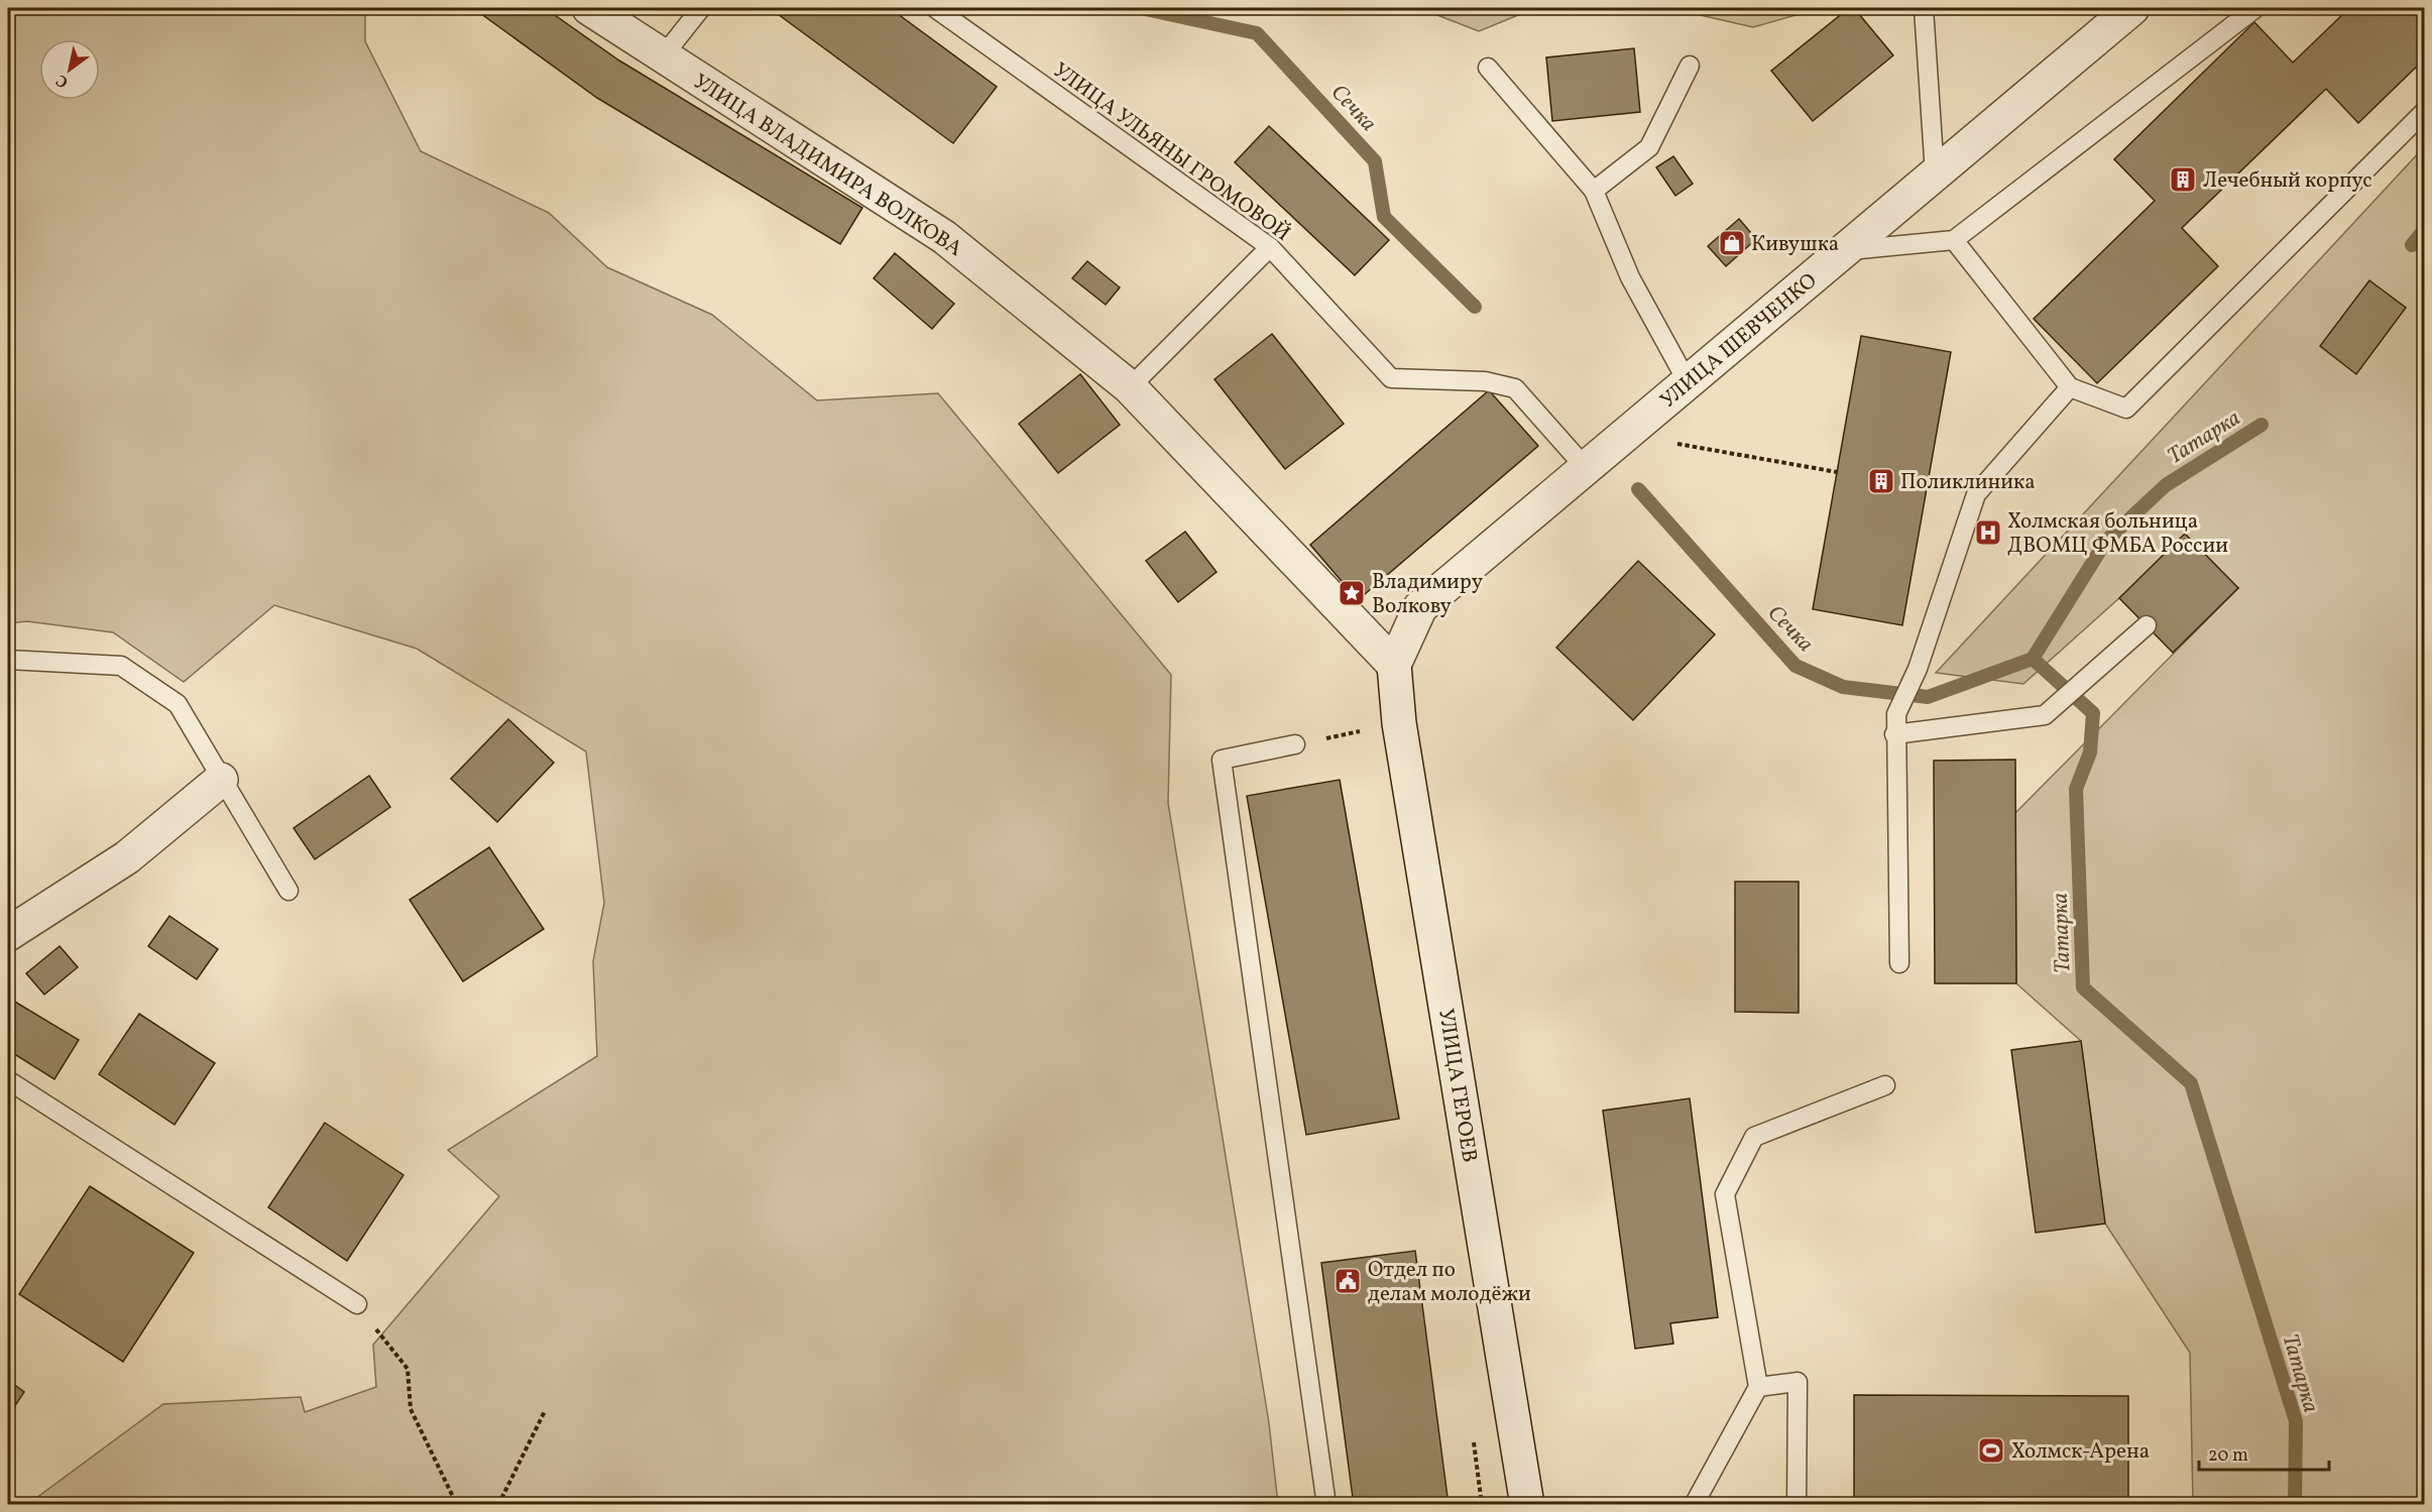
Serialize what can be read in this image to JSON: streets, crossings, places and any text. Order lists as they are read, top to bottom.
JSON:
{
  "streets": {
    "street": ["УЛИЦА ВЛАДИМИРА ВОЛКОВА", "УЛИЦА ШЕВЧЕНКО", "УЛИЦА ГЕРОЕВ"],
    "lane": ["УЛИЦА УЛЬЯНЫ ГРОМОВОЙ"]
  },
  "crossings": [
    ["УЛИЦА УЛЬЯНЫ ГРОМОВОЙ", "УЛИЦА ШЕВЧЕНКО"],
    ["УЛИЦА ВЛАДИМИРА ВОЛКОВА", "УЛИЦА ШЕВЧЕНКО"],
    ["УЛИЦА ВЛАДИМИРА ВОЛКОВА", "УЛИЦА ГЕРОЕВ"],
    ["УЛИЦА ШЕВЧЕНКО", "УЛИЦА ГЕРОЕВ"]
  ],
  "water": ["Сечка", "Татарка"],
  "places": {
    "building": ["Лечебный корпус", "Поликлиника"],
    "shop": ["Кивушка"],
    "hospital": ["Холмская больница ДВОМЦ ФМБА России"],
    "place": ["Владимиру Волкову"],
    "public building": ["Отдел по делам молодёжи"],
    "sports": ["Холмск-Арена"]
  },
  "scale_bar": "20 m",
  "north": "bottom left"
}
